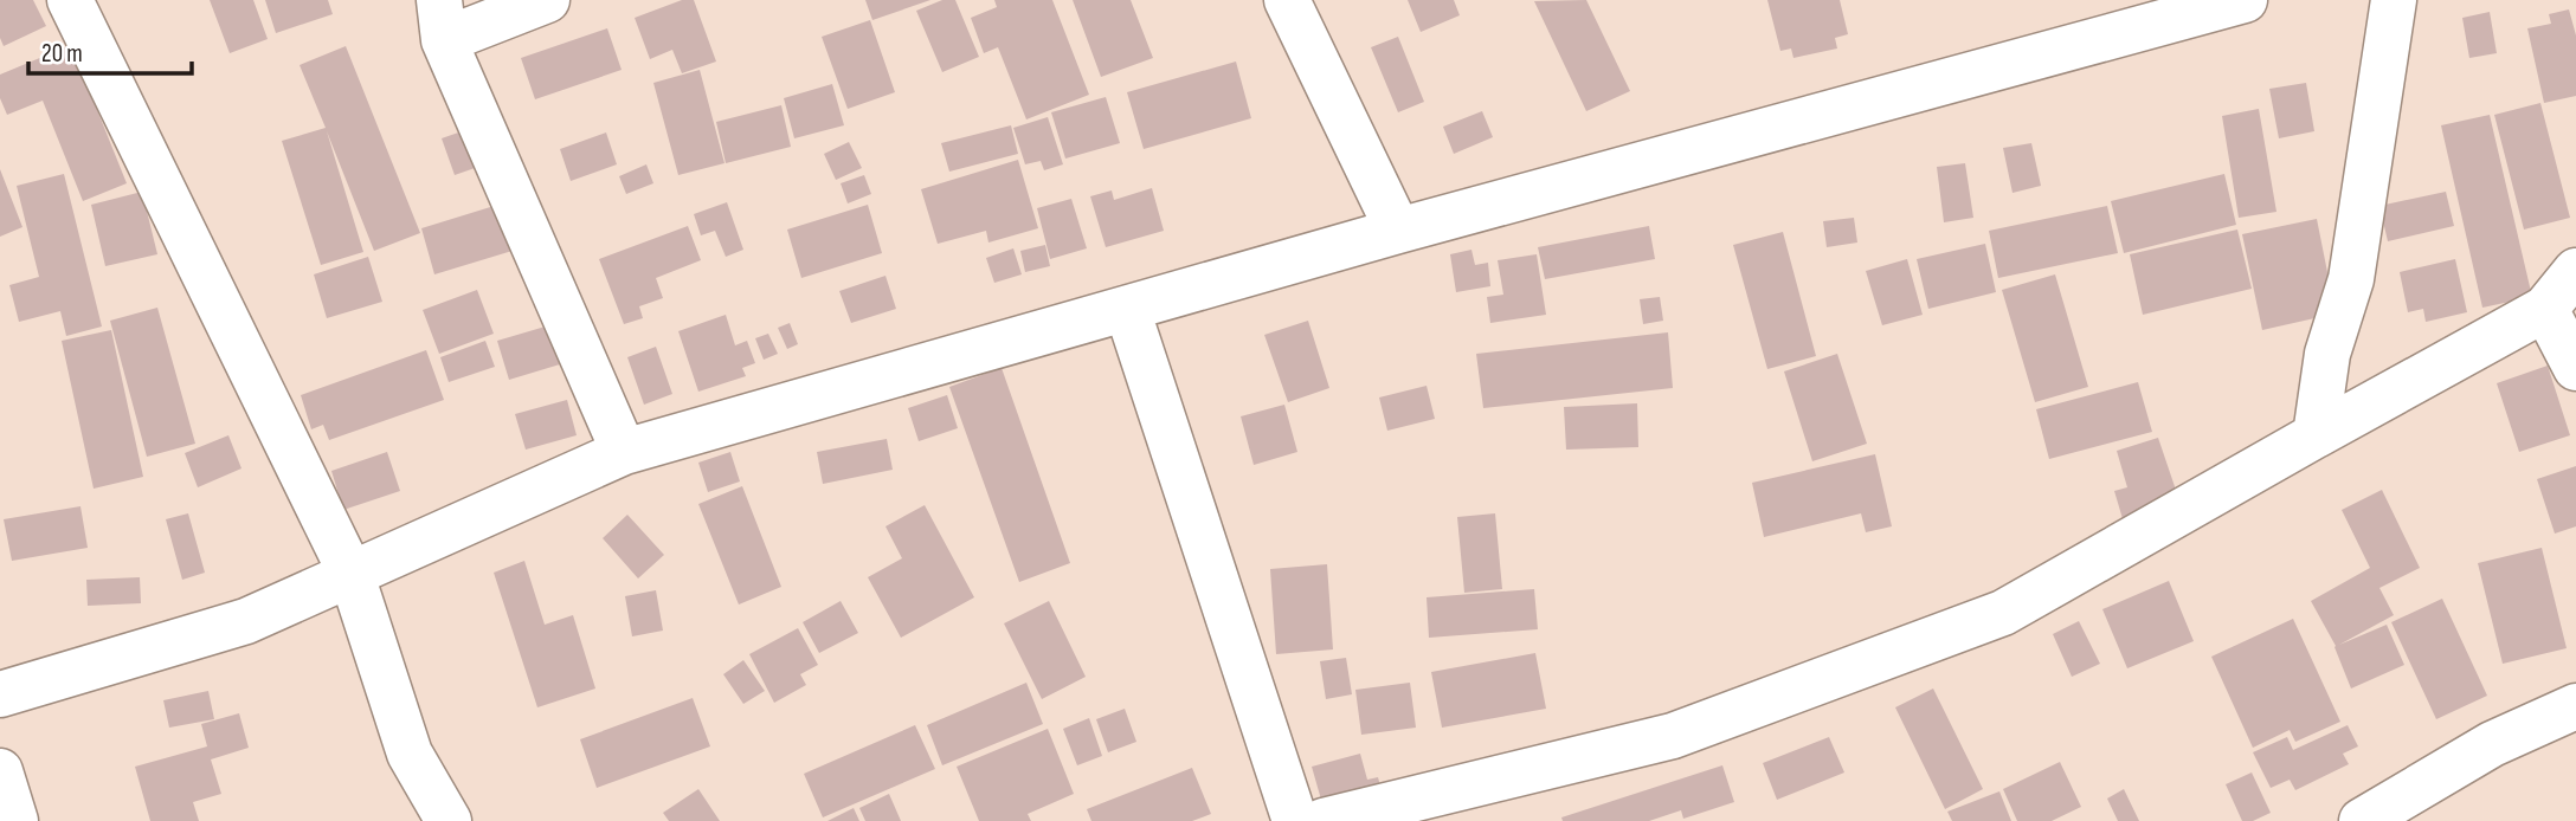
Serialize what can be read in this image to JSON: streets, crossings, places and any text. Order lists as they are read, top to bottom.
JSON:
{
  "scale_bar": "20 m"
}
